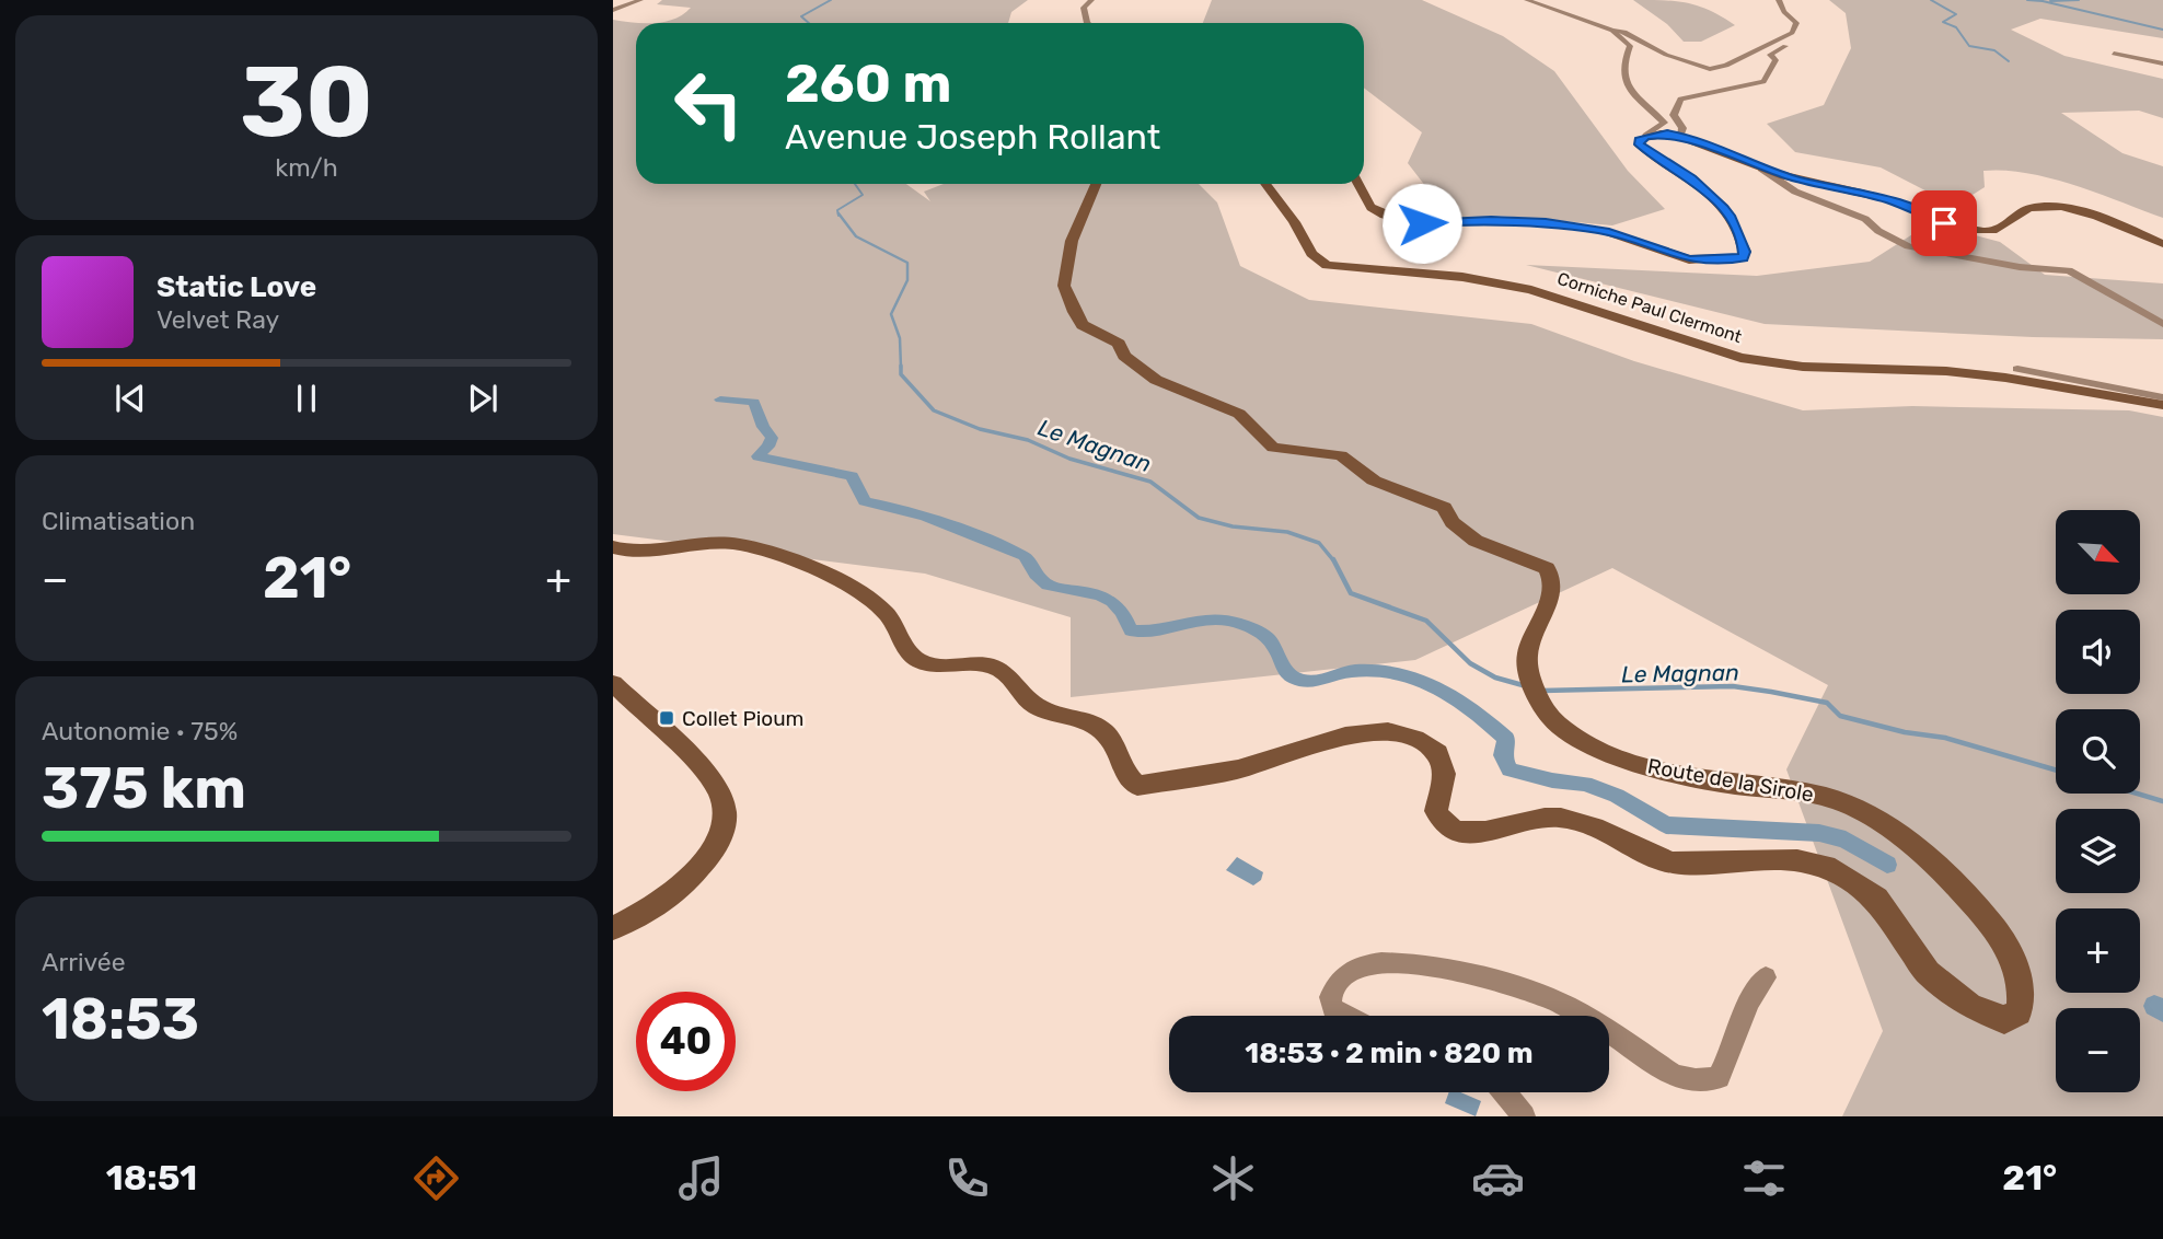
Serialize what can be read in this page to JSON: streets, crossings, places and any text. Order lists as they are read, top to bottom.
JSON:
{
  "streets": {
    "street": ["Corniche Paul Clermont", "Route de la Sirole"]
  },
  "water": ["Le Magnan"],
  "places": {
    "transit": ["Collet Pioum"]
  },
  "north": "bottom right",
  "page": {
    "tile": [
      ["30", "km/h"],
      "Climatisation",
      ["Autonomie · 75%", "375 km"],
      ["Arrivée", "18:53"]
    ],
    "turn": ["260 m", "Avenue Joseph Rollant"],
    "song": ["Static Love", "Velvet Ray"],
    "map_buttons": ["+", "−"],
    "heat": ["−", "21°", "+"],
    "limit": "40",
    "trip": "18:53 · 2 min · 820 m",
    "tabs": ["18:51", "21°"]
  }
}
